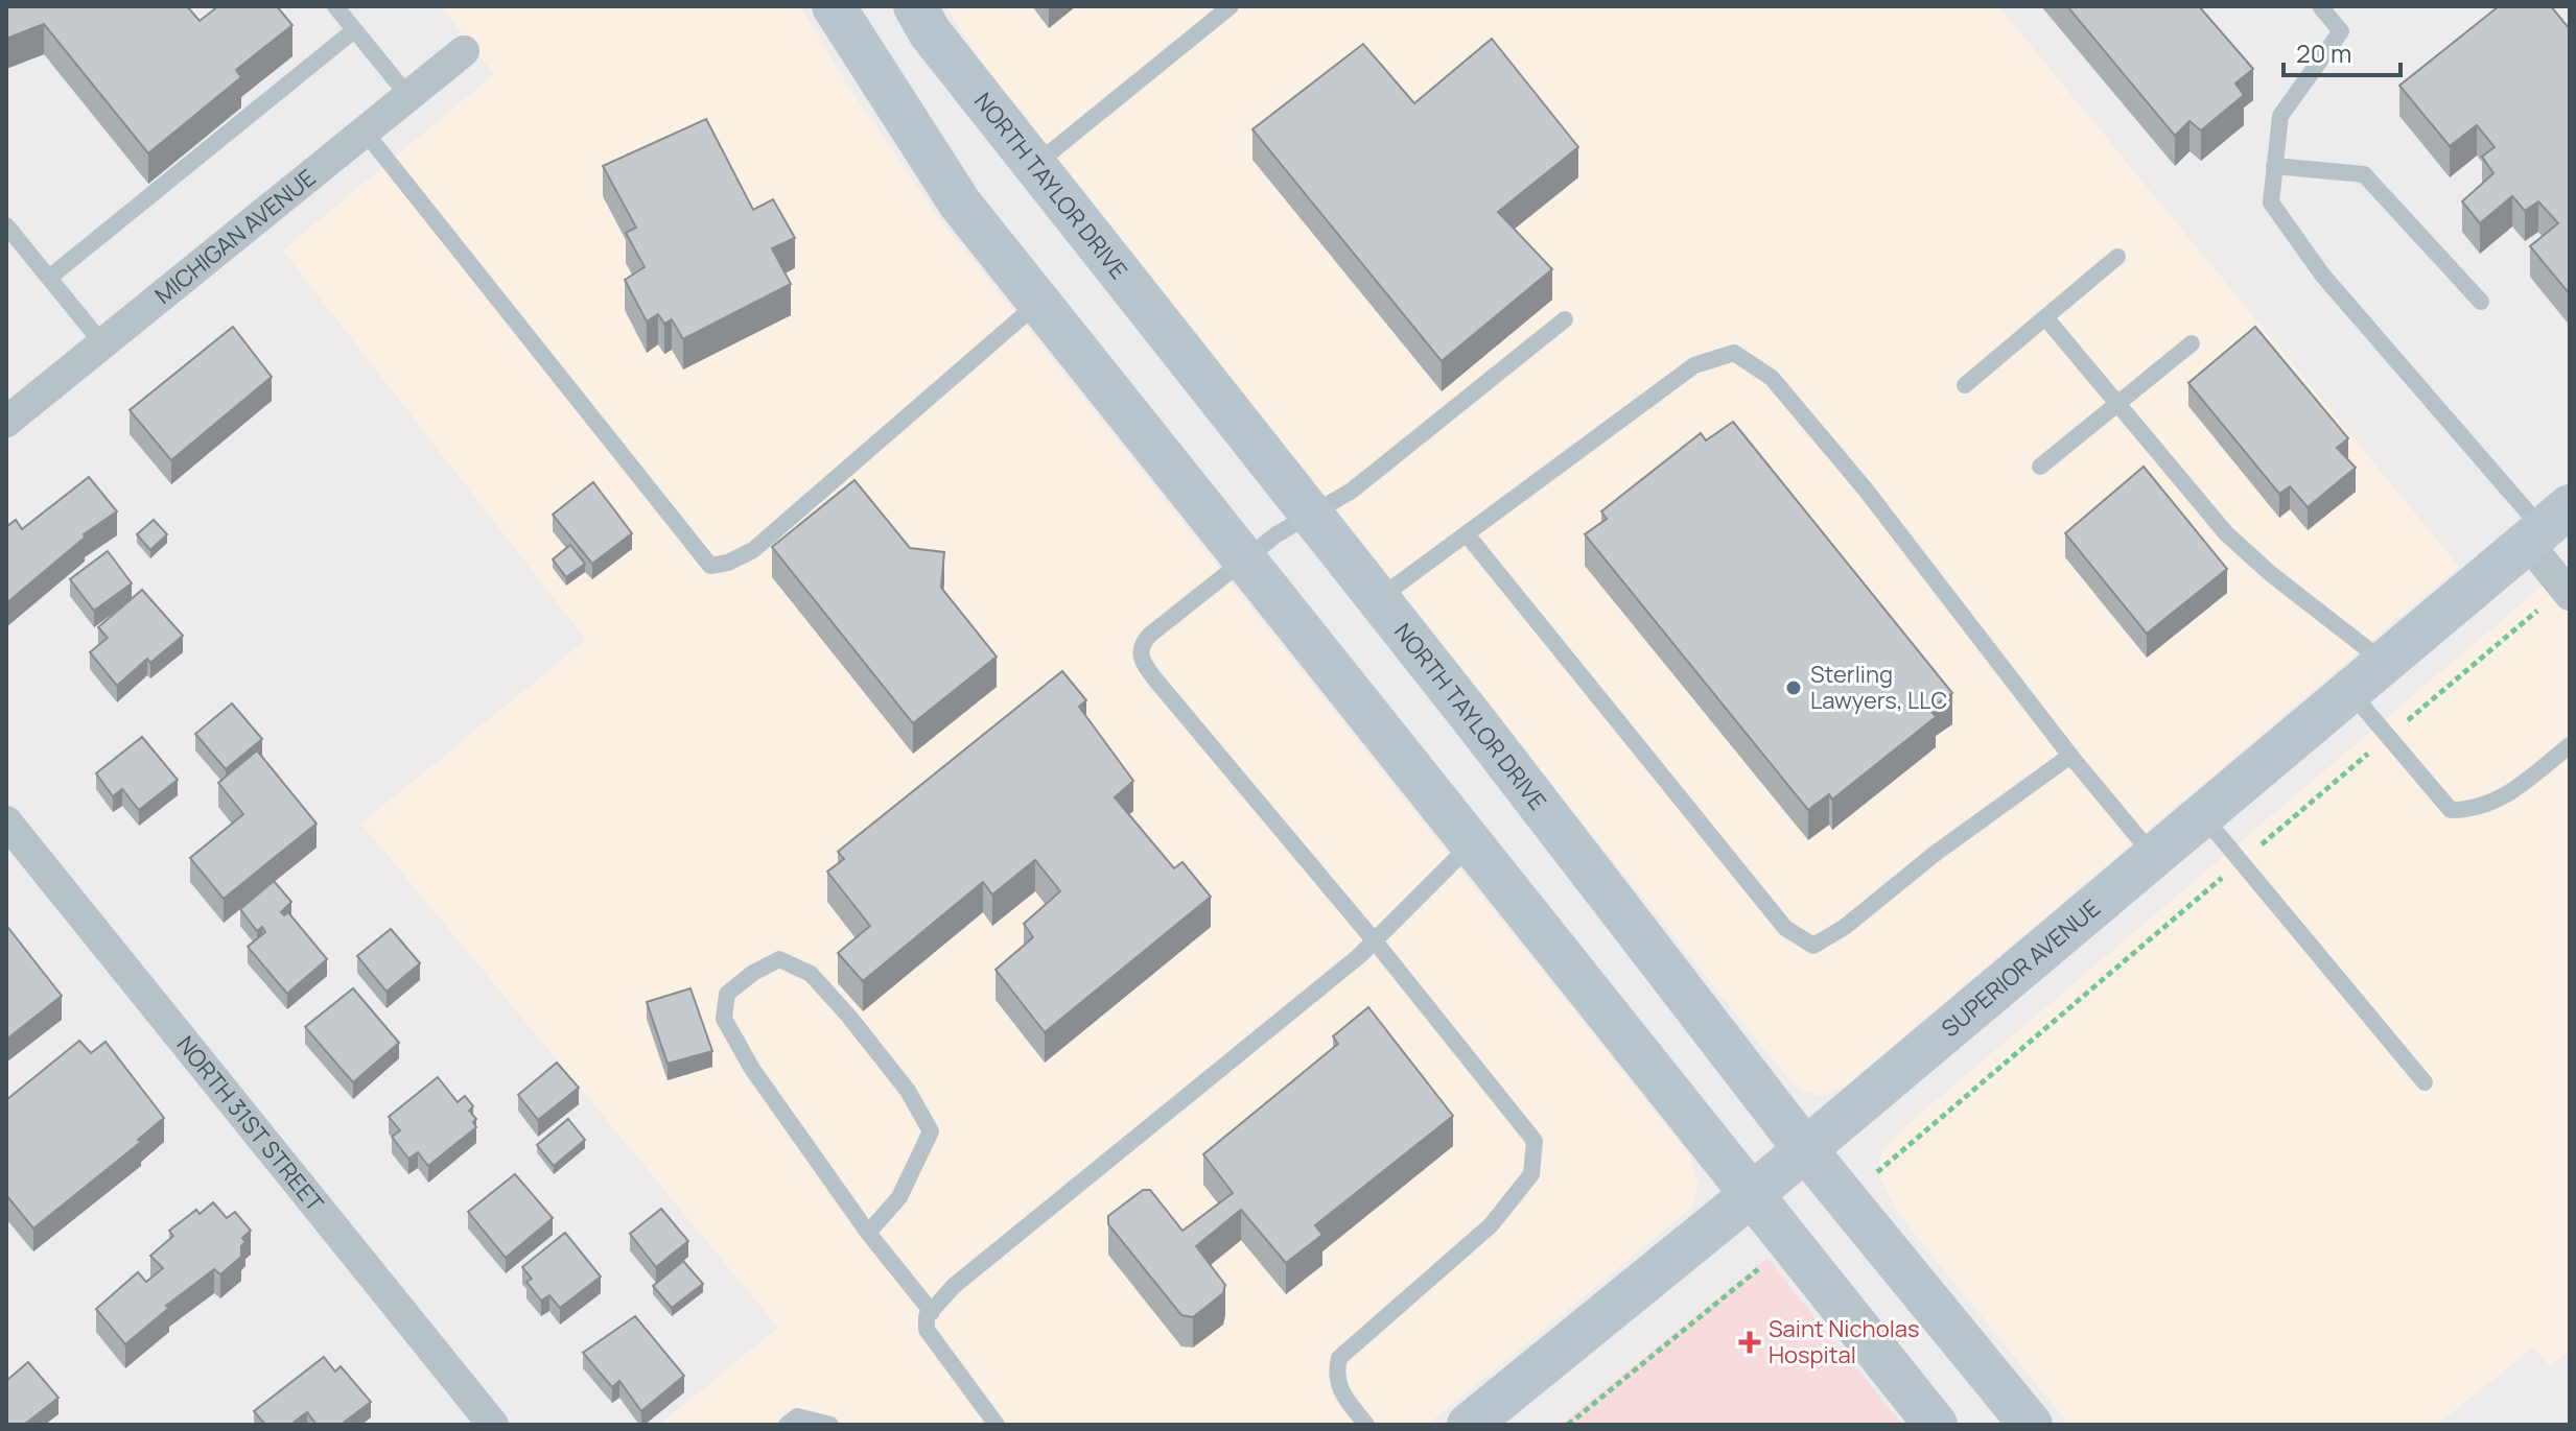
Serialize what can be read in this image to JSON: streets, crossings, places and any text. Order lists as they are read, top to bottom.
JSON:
{
  "streets": {
    "main road": ["NORTH TAYLOR DRIVE", "SUPERIOR AVENUE"],
    "street": ["MICHIGAN AVENUE", "NORTH 31ST STREET"]
  },
  "crossings": [
    ["NORTH TAYLOR DRIVE", "SUPERIOR AVENUE"]
  ],
  "places": {
    "other": ["Sterling Lawyers, LLC"],
    "health": ["Saint Nicholas Hospital"]
  },
  "scale_bar": "20 m"
}
